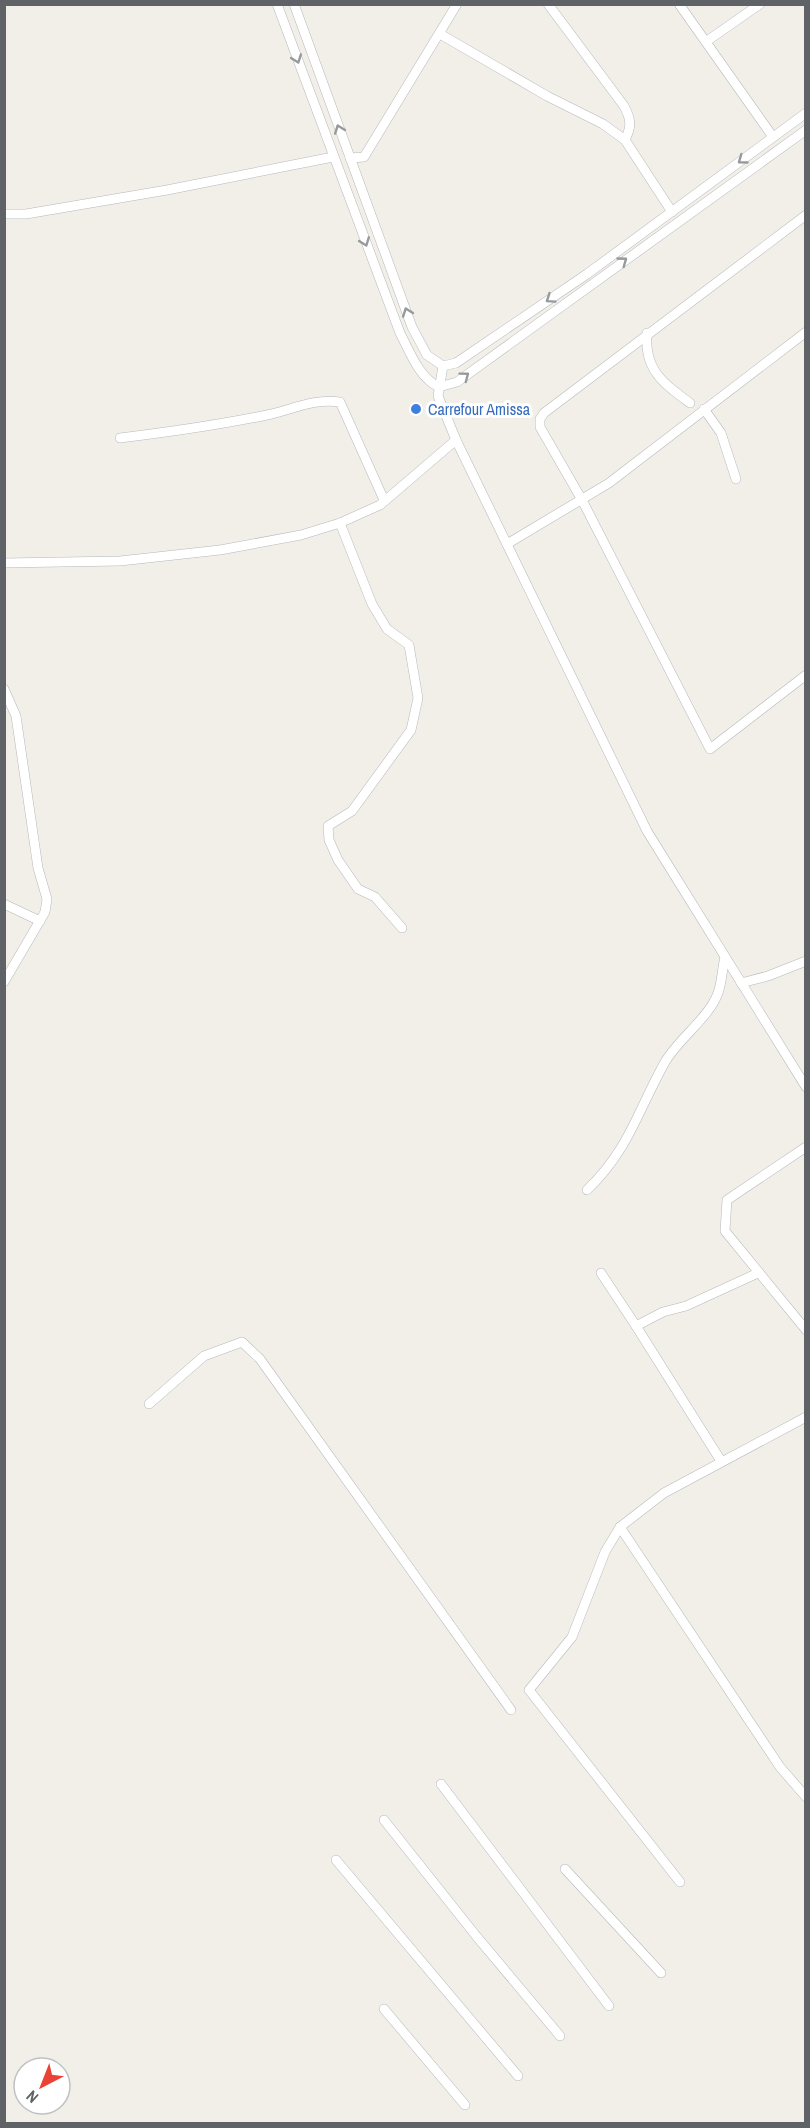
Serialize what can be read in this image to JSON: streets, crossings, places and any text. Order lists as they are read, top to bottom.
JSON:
{
  "places": ["Carrefour Amissa"],
  "north": "bottom left"
}
